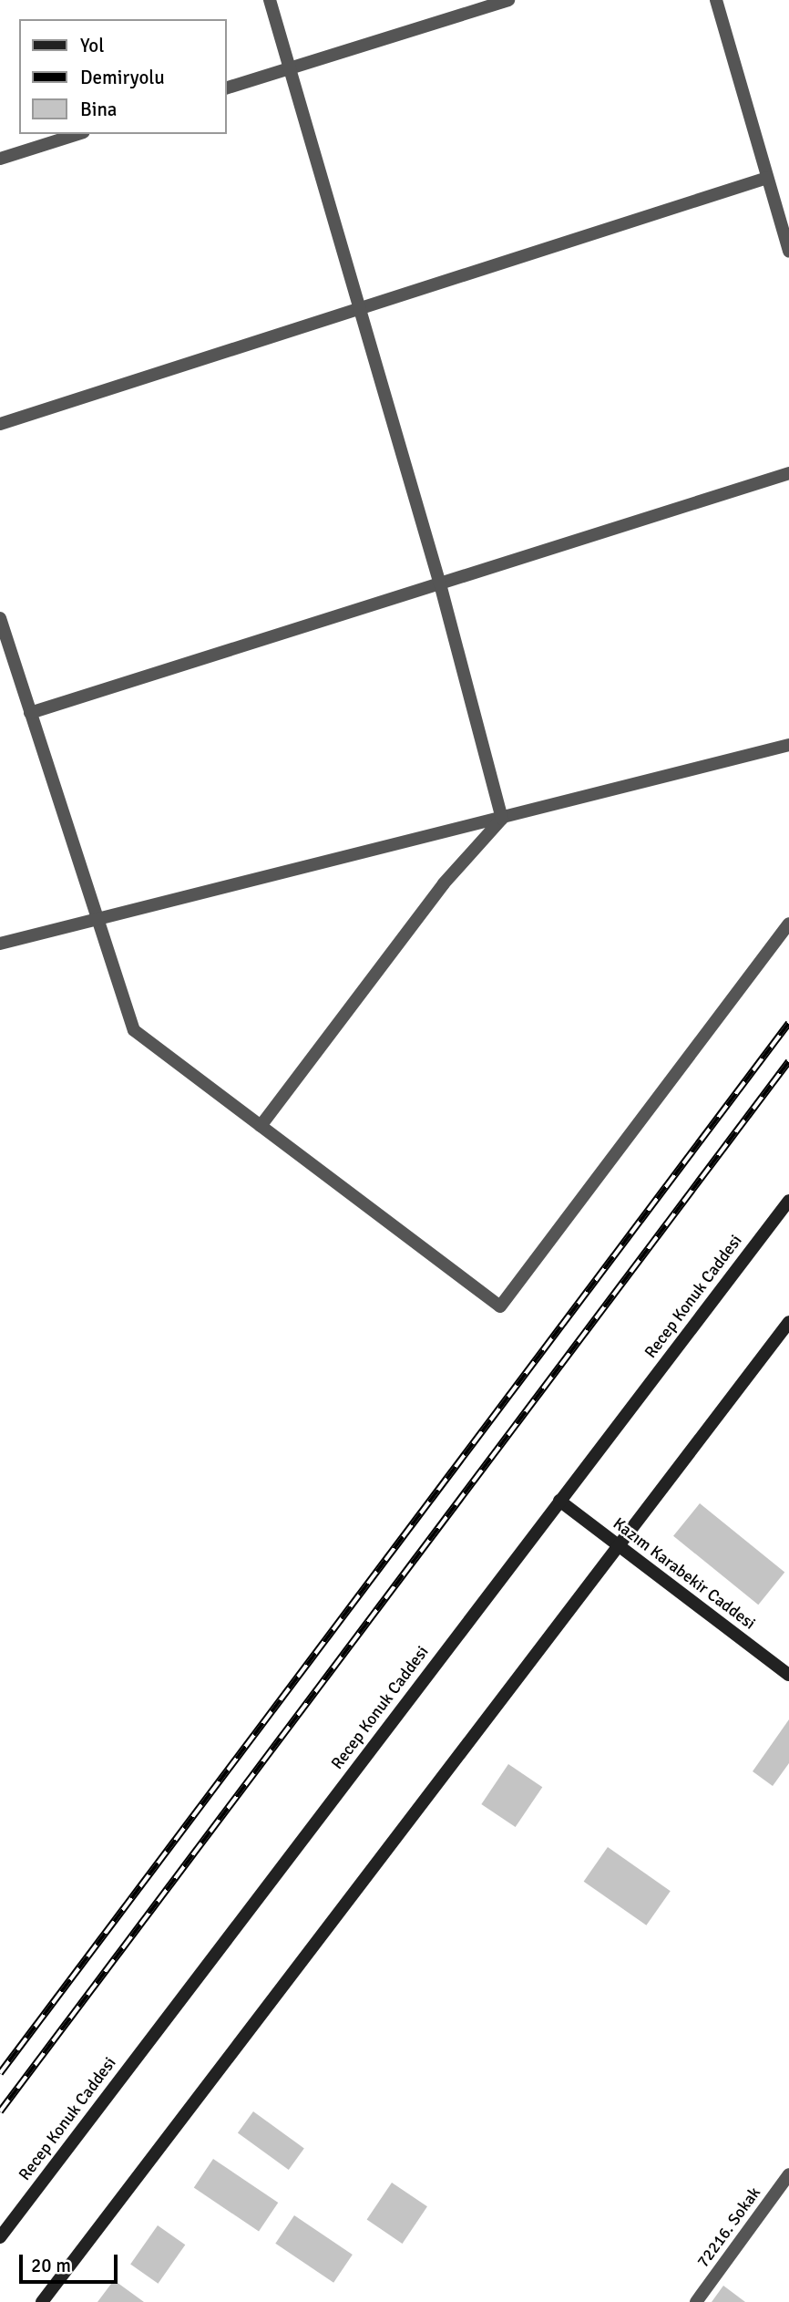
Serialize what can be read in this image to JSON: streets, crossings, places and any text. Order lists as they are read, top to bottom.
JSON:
{
  "streets": {
    "main road": ["Recep Konuk Caddesi", "Kazım Karabekir Caddesi"],
    "street": ["72216. Sokak"]
  },
  "crossings": [
    ["Recep Konuk Caddesi", "Kazım Karabekir Caddesi"]
  ],
  "legend": ["Yol", "Demiryolu", "Bina"],
  "scale_bar": "20 m"
}
